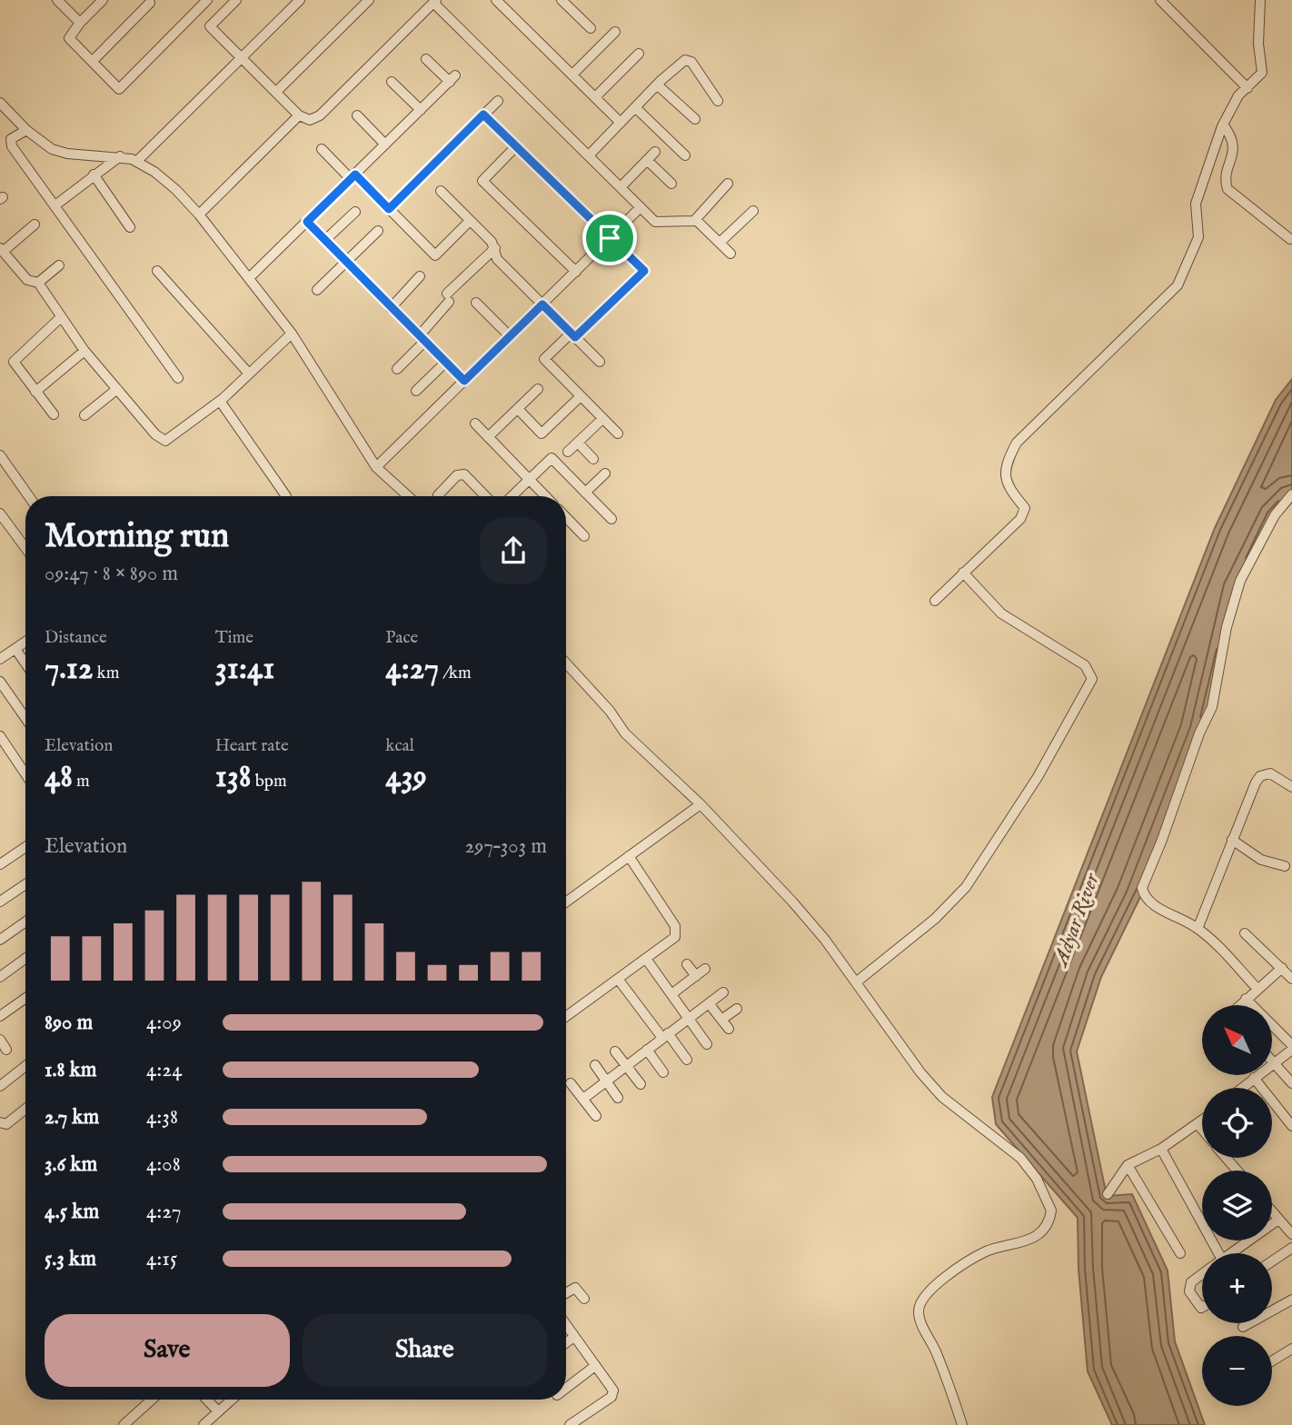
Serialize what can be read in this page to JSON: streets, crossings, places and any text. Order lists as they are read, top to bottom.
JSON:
{
  "water": ["Adyar River"],
  "north": "top left",
  "page": {
    "heading": ["Morning run", "09:47 · 8 × 890 m"],
    "stats": [
      ["Distance", "7.12 km"],
      ["Time", "31:41"],
      ["Pace", "4:27 /km"],
      ["Elevation", "48 m"],
      ["Heart rate", "138 bpm"],
      ["kcal", "439"]
    ],
    "chart": ["Elevation", "297–303 m"],
    "list": [
      {
        "name": "890 m",
        "note": "4:09"
      },
      {
        "name": "1.8 km",
        "note": "4:24"
      },
      {
        "name": "2.7 km",
        "note": "4:38"
      },
      {
        "name": "3.6 km",
        "note": "4:08"
      },
      {
        "name": "4.5 km",
        "note": "4:27"
      },
      {
        "name": "5.3 km",
        "note": "4:15"
      }
    ],
    "map_buttons": ["+", "−"],
    "buttons": ["Save", "Share"]
  }
}
